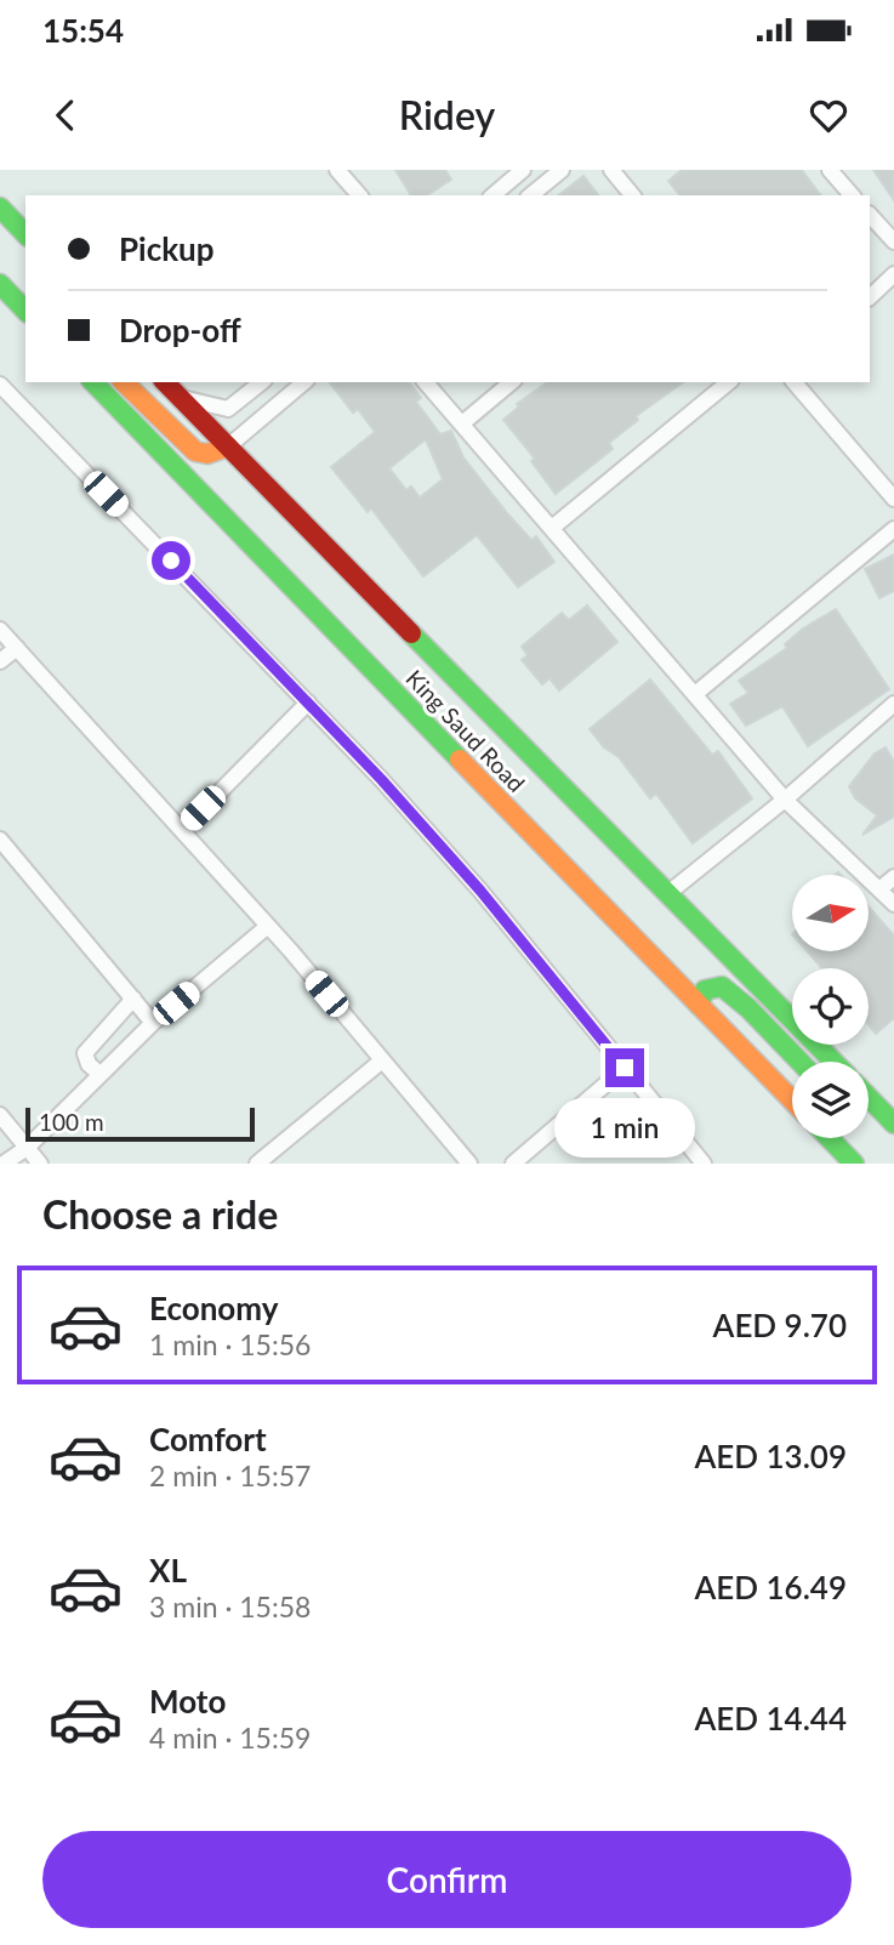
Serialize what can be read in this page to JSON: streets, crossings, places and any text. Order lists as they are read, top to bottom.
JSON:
{
  "streets": {
    "main road": ["King Saud Road"]
  },
  "scale_bar": "100 m",
  "north": "right",
  "page": {
    "status": "15:54",
    "header": "Ridey",
    "banner": ["Pickup", "Drop-off"],
    "bubble": "1 min",
    "scale": "100 m",
    "heading": "Choose a ride",
    "list": [
      {
        "name": "Economy",
        "note": "1 min · 15:56",
        "value": "AED 9.70"
      },
      {
        "name": "Comfort",
        "note": "2 min · 15:57",
        "value": "AED 13.09"
      },
      {
        "name": "XL",
        "note": "3 min · 15:58",
        "value": "AED 16.49"
      },
      {
        "name": "Moto",
        "note": "4 min · 15:59",
        "value": "AED 14.44"
      }
    ],
    "buttons": "Confirm"
  }
}
